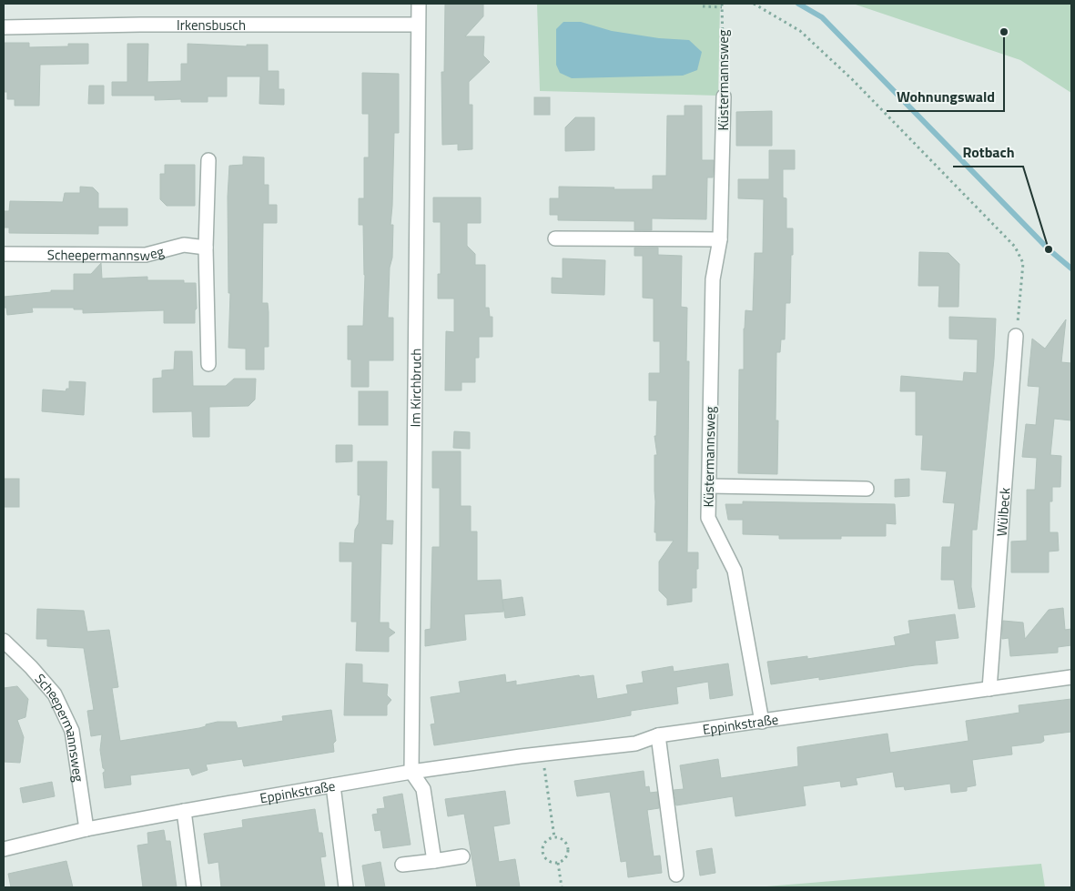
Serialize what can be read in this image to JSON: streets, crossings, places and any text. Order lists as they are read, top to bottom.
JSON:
{
  "streets": {
    "street": [
      "Irkensbusch",
      "Küstermannsweg",
      "Scheepermannsweg",
      "Im Kirchbruch",
      "Wülbeck",
      "Eppinkstraße"
    ]
  },
  "crossings": [
    ["Irkensbusch", "Im Kirchbruch"],
    ["Küstermannsweg", "Eppinkstraße"],
    ["Scheepermannsweg", "Eppinkstraße"],
    ["Im Kirchbruch", "Eppinkstraße"],
    ["Wülbeck", "Eppinkstraße"]
  ],
  "places": ["Wohnungswald", "Rotbach"]
}
